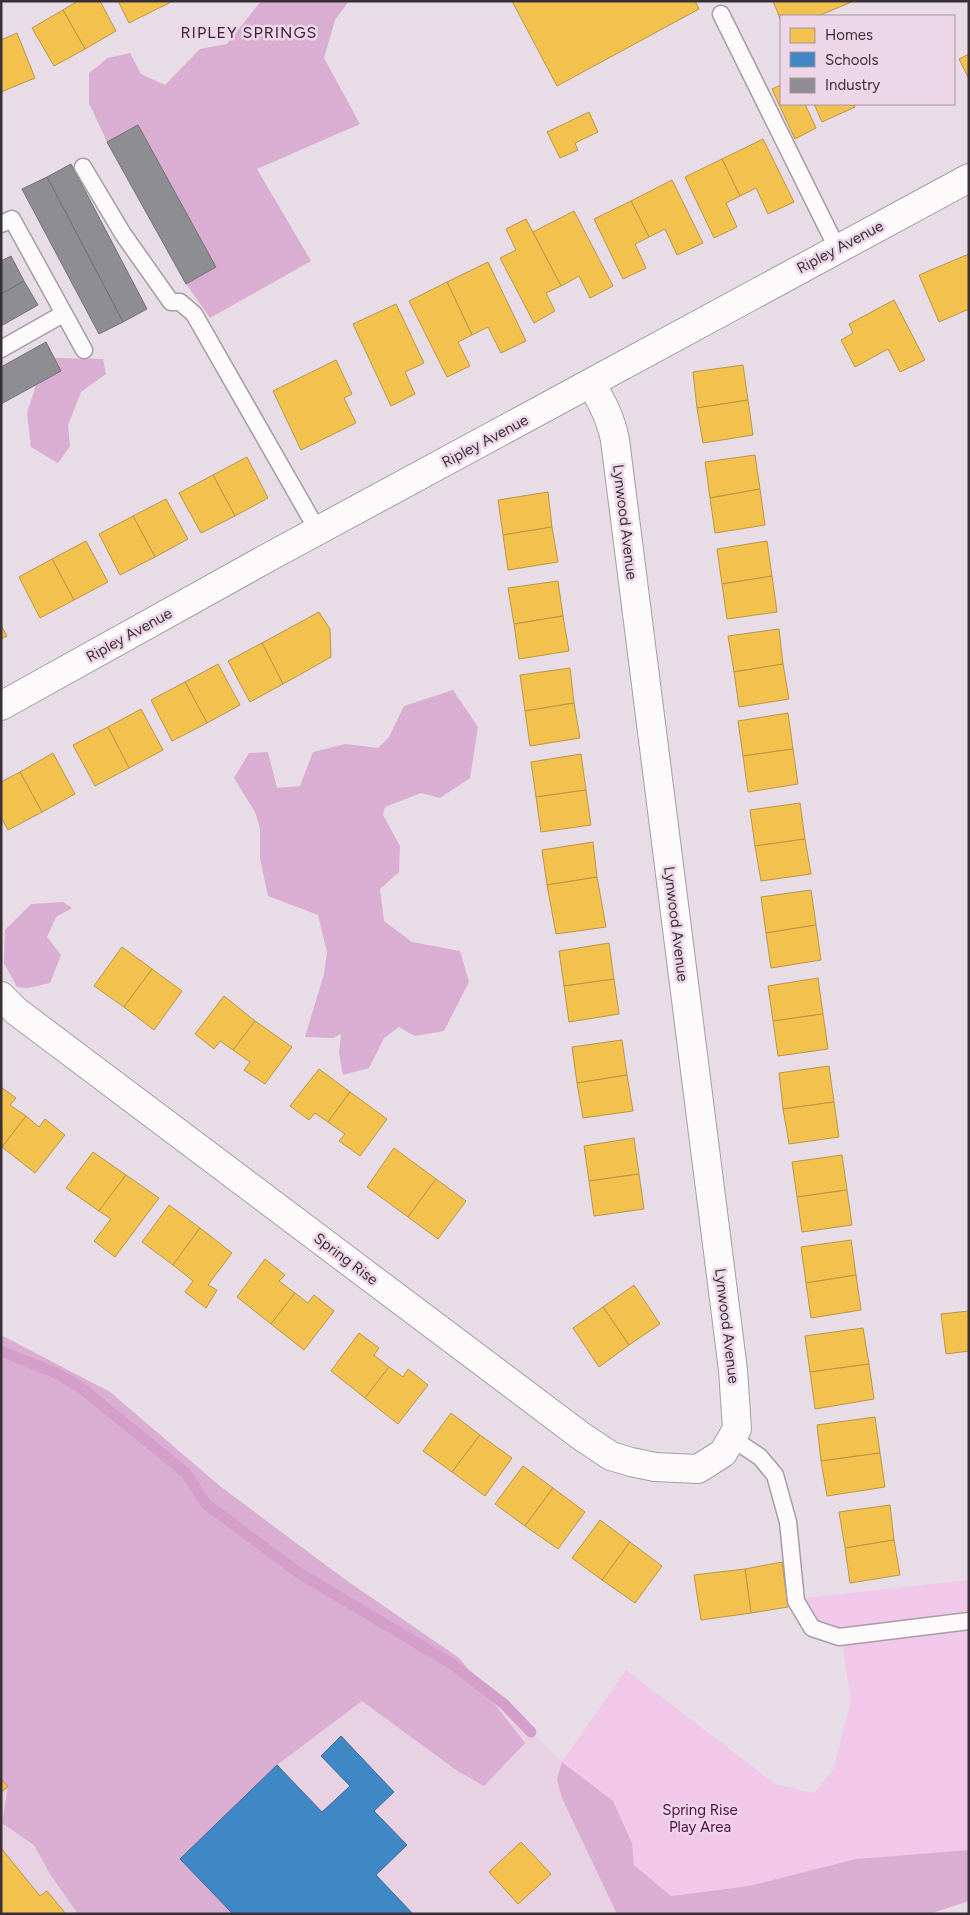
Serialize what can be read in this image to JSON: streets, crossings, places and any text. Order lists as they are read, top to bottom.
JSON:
{
  "streets": {
    "street": ["Ripley Avenue", "Lynwood Avenue", "Spring Rise"]
  },
  "crossings": [
    ["Ripley Avenue", "Lynwood Avenue"],
    ["Lynwood Avenue", "Spring Rise"]
  ],
  "districts": ["RIPLEY SPRINGS"],
  "parks": ["Spring Rise Play Area"],
  "legend": ["Homes", "Schools", "Industry"]
}
